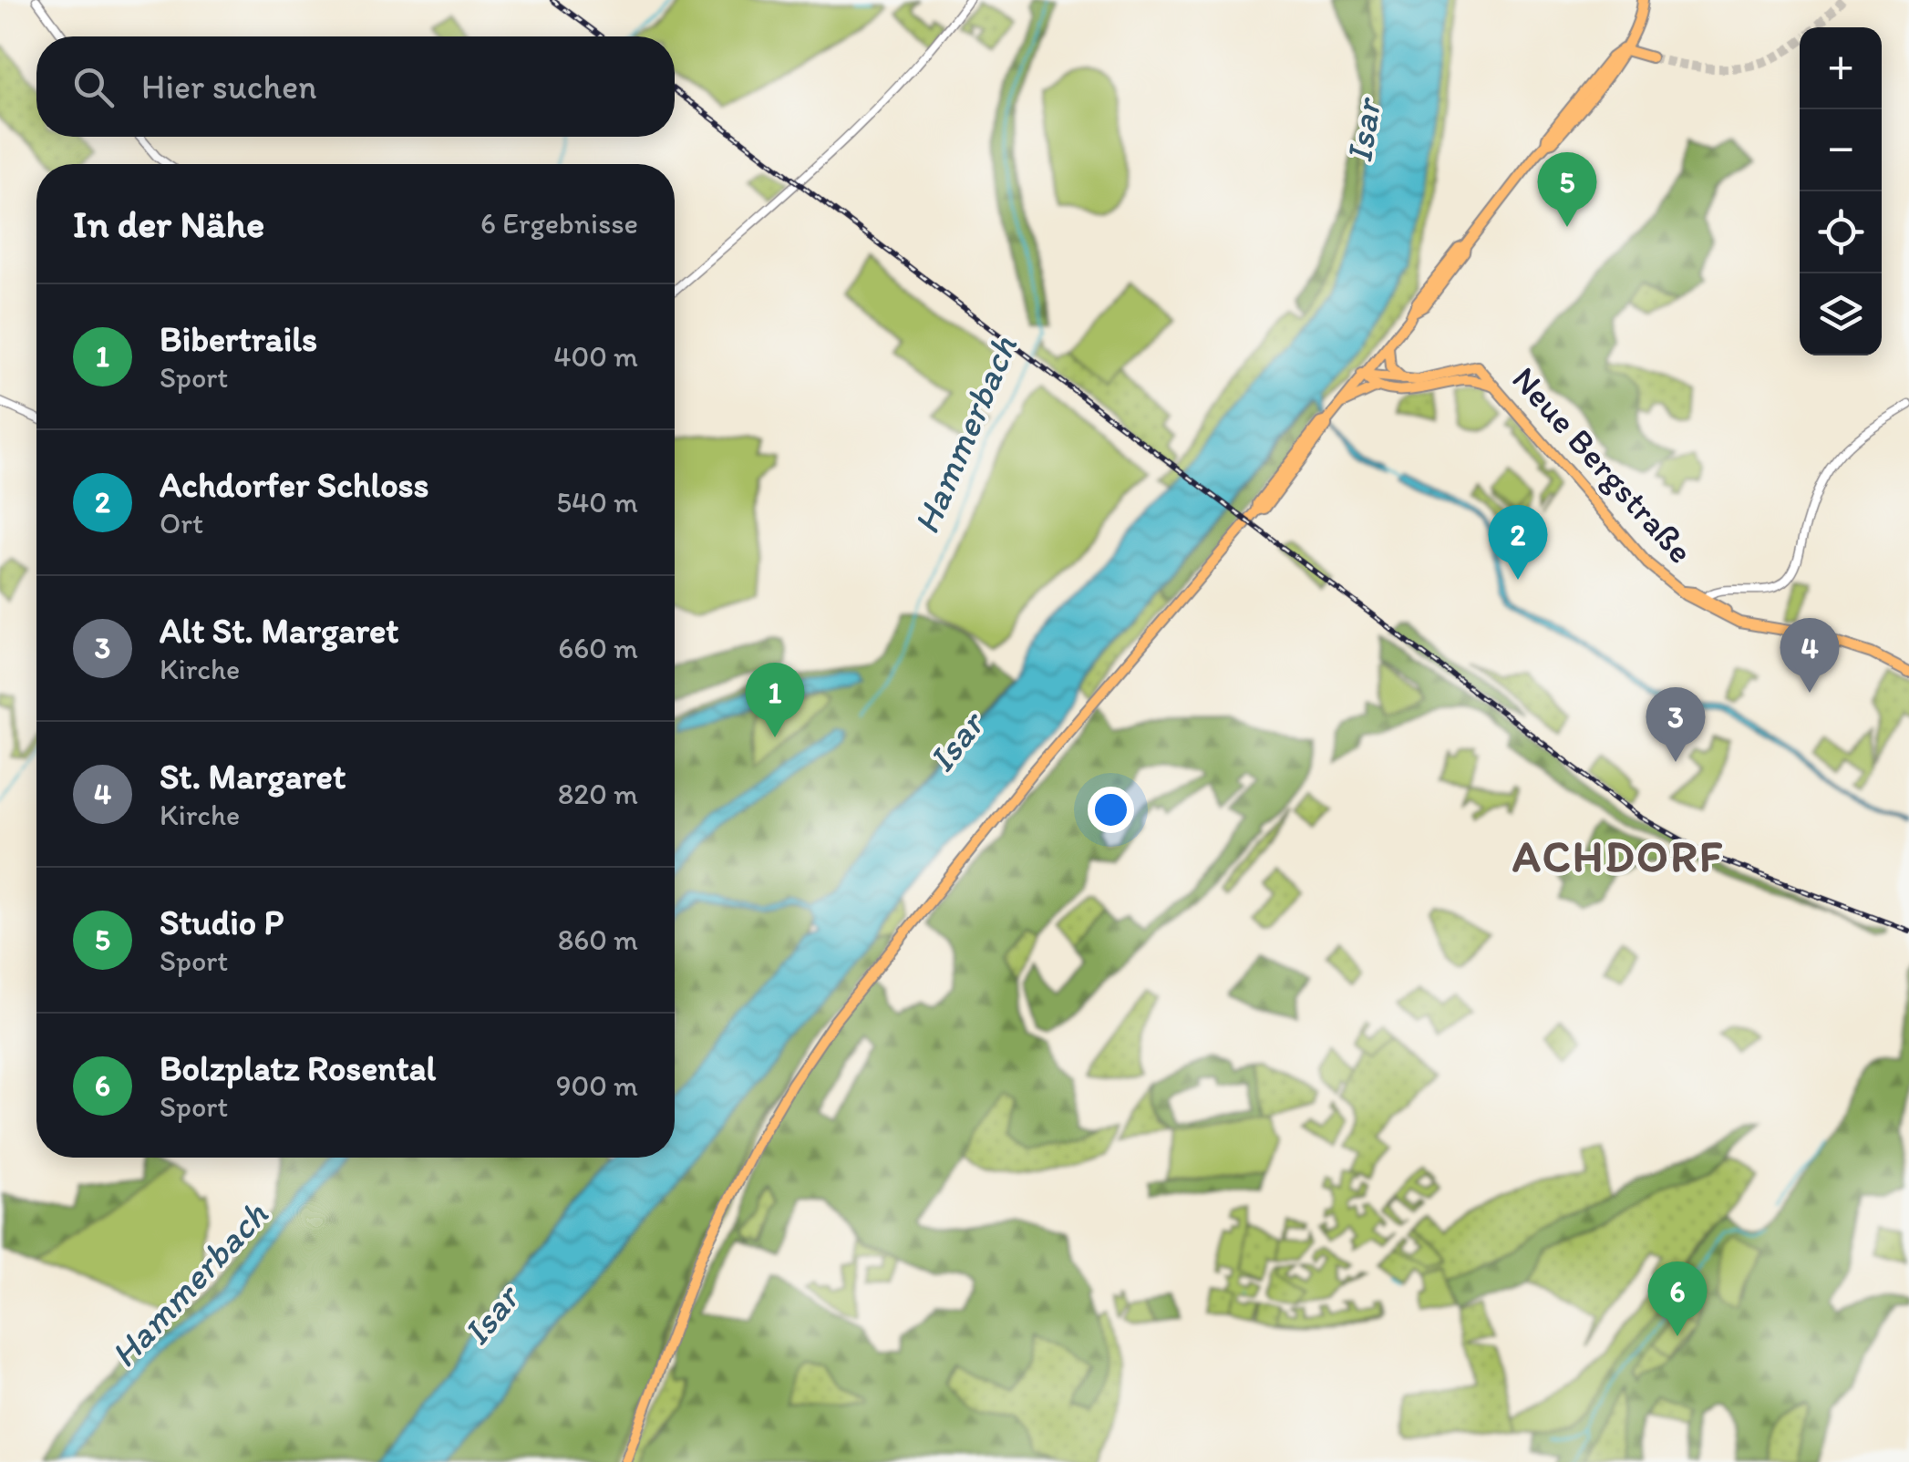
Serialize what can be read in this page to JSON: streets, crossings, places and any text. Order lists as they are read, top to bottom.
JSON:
{
  "streets": {
    "main road": ["Neue Bergstraße"]
  },
  "districts": ["ACHDORF"],
  "water": ["Isar", "Hammerbach"],
  "page": {
    "map_buttons": ["+", "−"],
    "search": "Hier suchen",
    "pins": [
      "5",
      "2",
      "4",
      "1",
      "3",
      "6"
    ],
    "heading": ["In der Nähe", "6 Ergebnisse"],
    "list": [
      {
        "mark": "1",
        "name": "Bibertrails",
        "note": "Sport",
        "value": "400 m"
      },
      {
        "mark": "2",
        "name": "Achdorfer Schloss",
        "note": "Ort",
        "value": "540 m"
      },
      {
        "mark": "3",
        "name": "Alt St. Margaret",
        "note": "Kirche",
        "value": "660 m"
      },
      {
        "mark": "4",
        "name": "St. Margaret",
        "note": "Kirche",
        "value": "820 m"
      },
      {
        "mark": "5",
        "name": "Studio P",
        "note": "Sport",
        "value": "860 m"
      },
      {
        "mark": "6",
        "name": "Bolzplatz Rosental",
        "note": "Sport",
        "value": "900 m"
      }
    ]
  }
}
